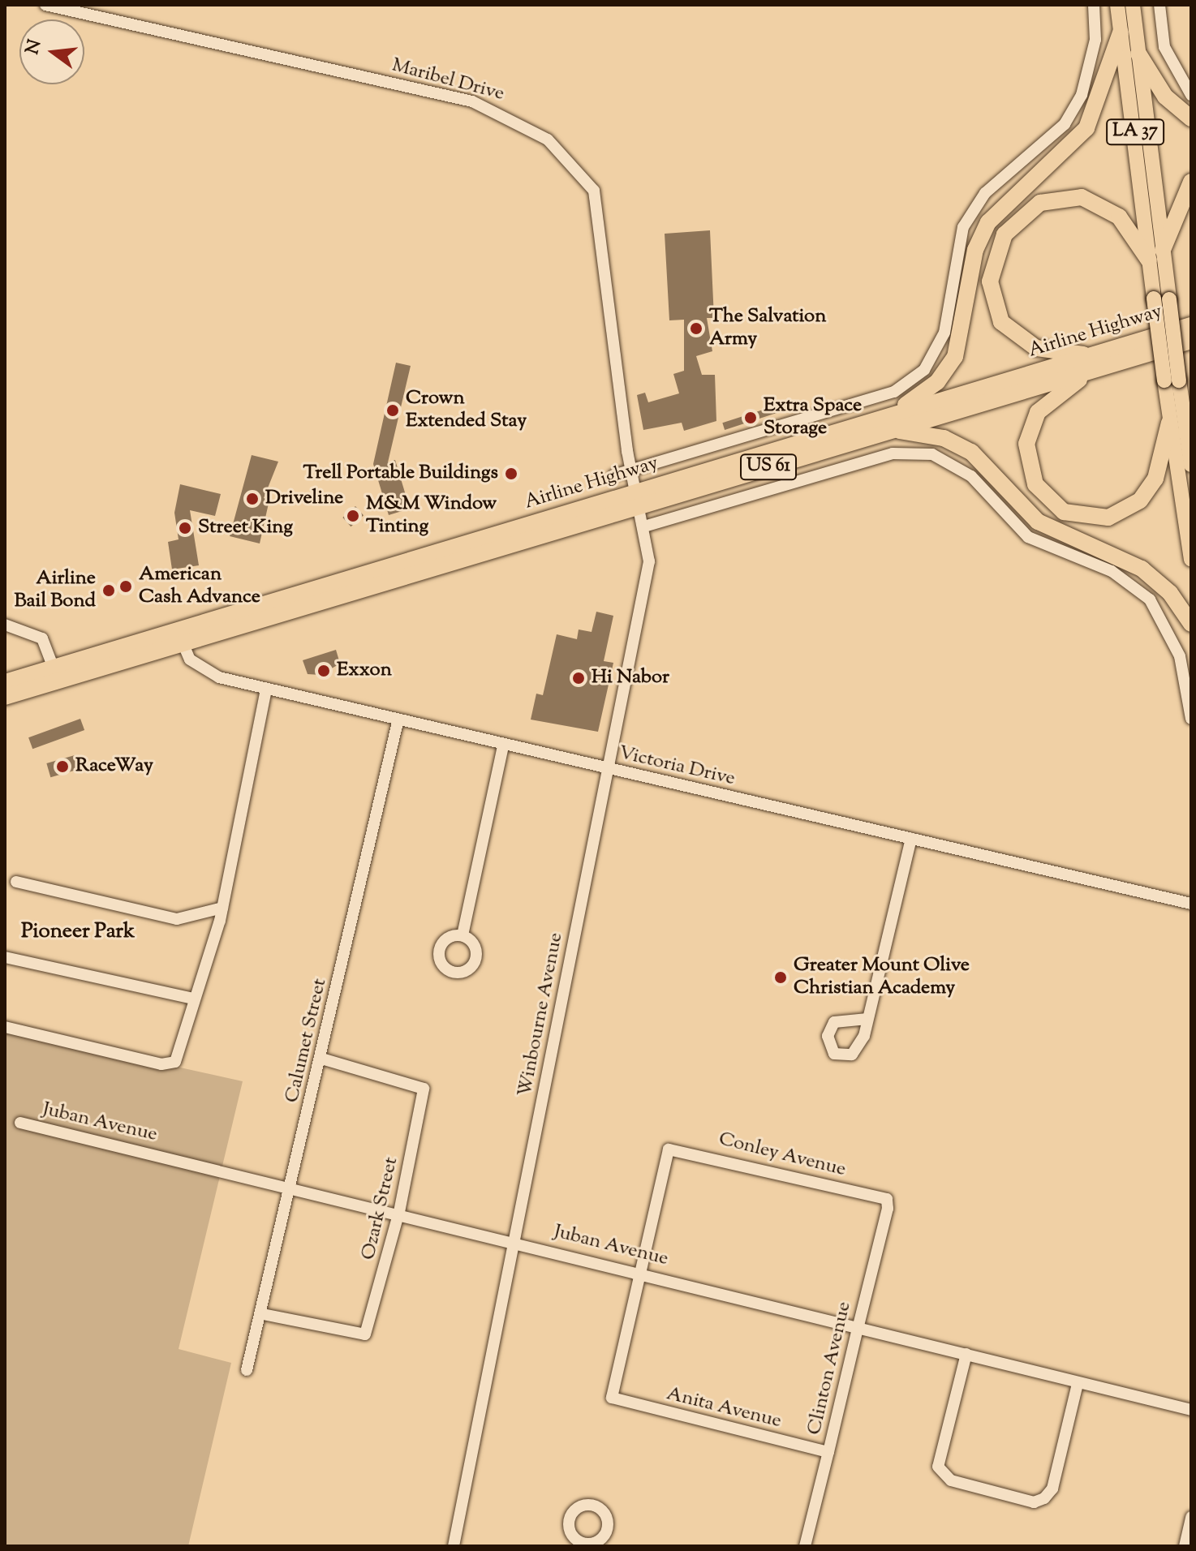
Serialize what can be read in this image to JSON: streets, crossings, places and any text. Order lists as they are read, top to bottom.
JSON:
{
  "streets": {
    "highway": ["Airline Highway", "US 61"],
    "main road": ["LA 37"],
    "street": [
      "Maribel Drive",
      "Victoria Drive",
      "Winbourne Avenue",
      "Calumet Street",
      "Juban Avenue",
      "Conley Avenue",
      "Ozark Street",
      "Clinton Avenue",
      "Anita Avenue"
    ]
  },
  "crossings": [
    ["Maribel Drive", "Airline Highway"],
    ["Maribel Drive", "Winbourne Avenue"],
    ["Airline Highway", "Victoria Drive"],
    ["Airline Highway", "Winbourne Avenue"],
    ["Victoria Drive", "Winbourne Avenue"],
    ["Victoria Drive", "Calumet Street"],
    ["Winbourne Avenue", "Juban Avenue"],
    ["Calumet Street", "Juban Avenue"],
    ["Calumet Street", "Ozark Street"],
    ["Juban Avenue", "Conley Avenue"],
    ["Juban Avenue", "Ozark Street"],
    ["Juban Avenue", "Clinton Avenue"],
    ["Juban Avenue", "Anita Avenue"],
    ["Conley Avenue", "Clinton Avenue"],
    ["Conley Avenue", "Anita Avenue"],
    ["Clinton Avenue", "Anita Avenue"]
  ],
  "districts": ["Pioneer Park"],
  "places": [
    "The Salvation Army",
    "Crown Extended Stay",
    "Extra Space Storage",
    "Trell Portable Buildings",
    "Driveline",
    "M&M Window Tinting",
    "Street King",
    "American Cash Advance",
    "Airline Bail Bond",
    "Exxon",
    "Hi Nabor",
    "RaceWay",
    "Greater Mount Olive Christian Academy"
  ],
  "north": "left"
}
